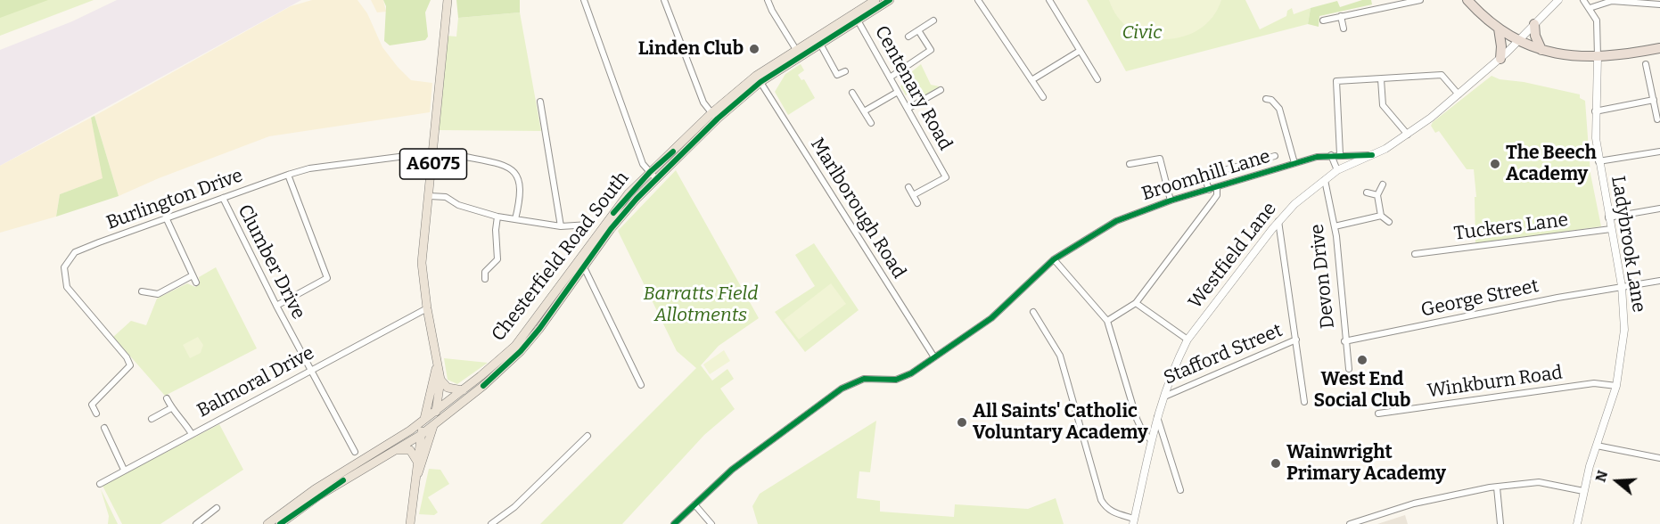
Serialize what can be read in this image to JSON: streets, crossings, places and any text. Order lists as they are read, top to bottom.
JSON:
{
  "streets": {
    "main road": ["A6075", "Chesterfield Road South"],
    "street": [
      "Centenary Road",
      "Broomhill Lane",
      "Burlington Drive",
      "Marlborough Road",
      "Tuckers Lane",
      "Ladybrook Lane",
      "Westfield Lane",
      "Clumber Drive",
      "Devon Drive",
      "George Street",
      "Stafford Street",
      "Balmoral Drive",
      "Winkburn Road"
    ]
  },
  "crossings": [
    ["Centenary Road", "Chesterfield Road South"],
    ["A6075", "Burlington Drive"],
    ["A6075", "Chesterfield Road South"],
    ["A6075", "Balmoral Drive"],
    ["Broomhill Lane", "Marlborough Road"],
    ["Broomhill Lane", "Westfield Lane"],
    ["Burlington Drive", "Clumber Drive"],
    ["Marlborough Road", "Chesterfield Road South"],
    ["Tuckers Lane", "Ladybrook Lane"],
    ["Ladybrook Lane", "George Street"],
    ["Ladybrook Lane", "Winkburn Road"],
    ["Westfield Lane", "Devon Drive"],
    ["Westfield Lane", "Stafford Street"],
    ["Clumber Drive", "Balmoral Drive"],
    ["Devon Drive", "George Street"]
  ],
  "parks": ["Civic", "Barratts Field Allotments"],
  "places": [
    "Linden Club",
    "The Beech Academy",
    "West End Social Club",
    "All Saints' Catholic Voluntary Academy",
    "Wainwright Primary Academy"
  ],
  "north": "left"
}
